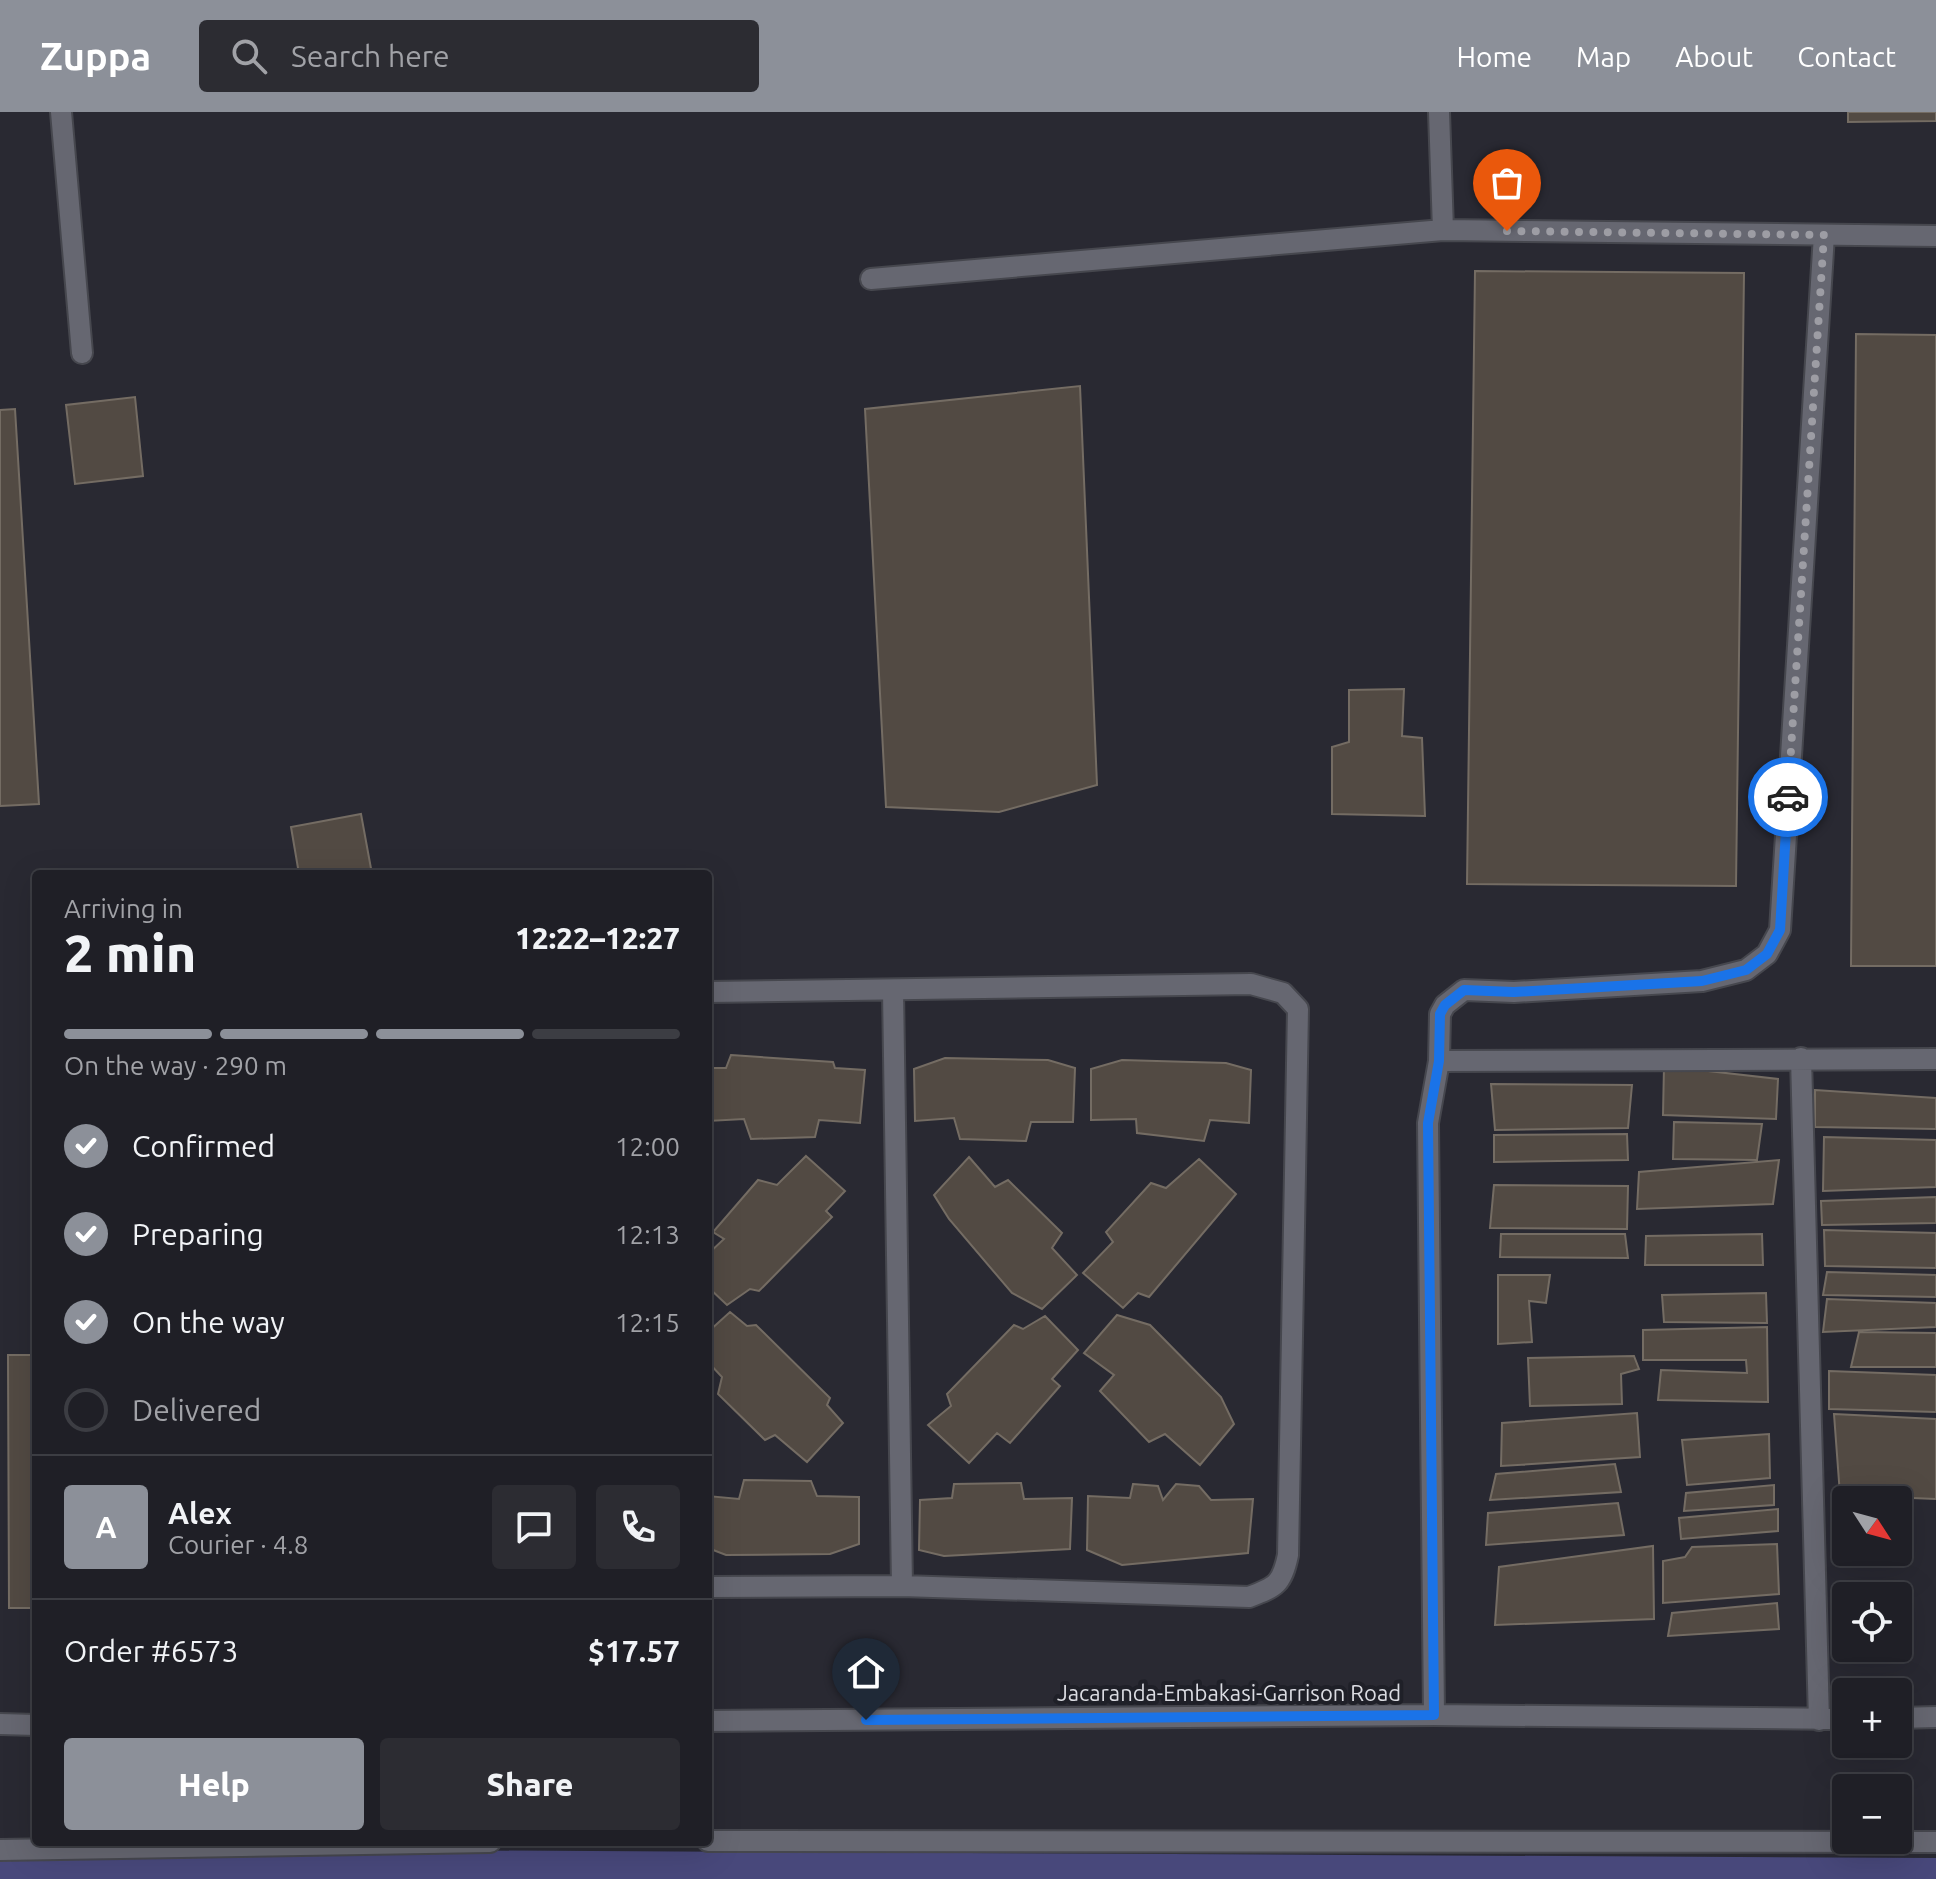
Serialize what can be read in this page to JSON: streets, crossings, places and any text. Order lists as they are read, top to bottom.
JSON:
{
  "streets": {
    "street": ["Jacaranda-Embakasi-Garrison Road"]
  },
  "north": "bottom right",
  "page": {
    "header": "Zuppa",
    "search": "Search here",
    "nav": [
      "Home",
      "Map",
      "About",
      "Contact"
    ],
    "heading": ["2 min", "Arriving in", "12:22–12:27"],
    "panel": [
      "Alex",
      "Courier · 4.8",
      "Order #6573",
      "$17.57"
    ],
    "bar": "On the way · 290 m",
    "list": [
      ["Confirmed", "12:00"],
      ["Preparing", "12:13"],
      ["On the way", "12:15"],
      "Delivered"
    ],
    "round": "A",
    "map_buttons": ["+", "−"],
    "buttons": ["Help", "Share"]
  }
}
